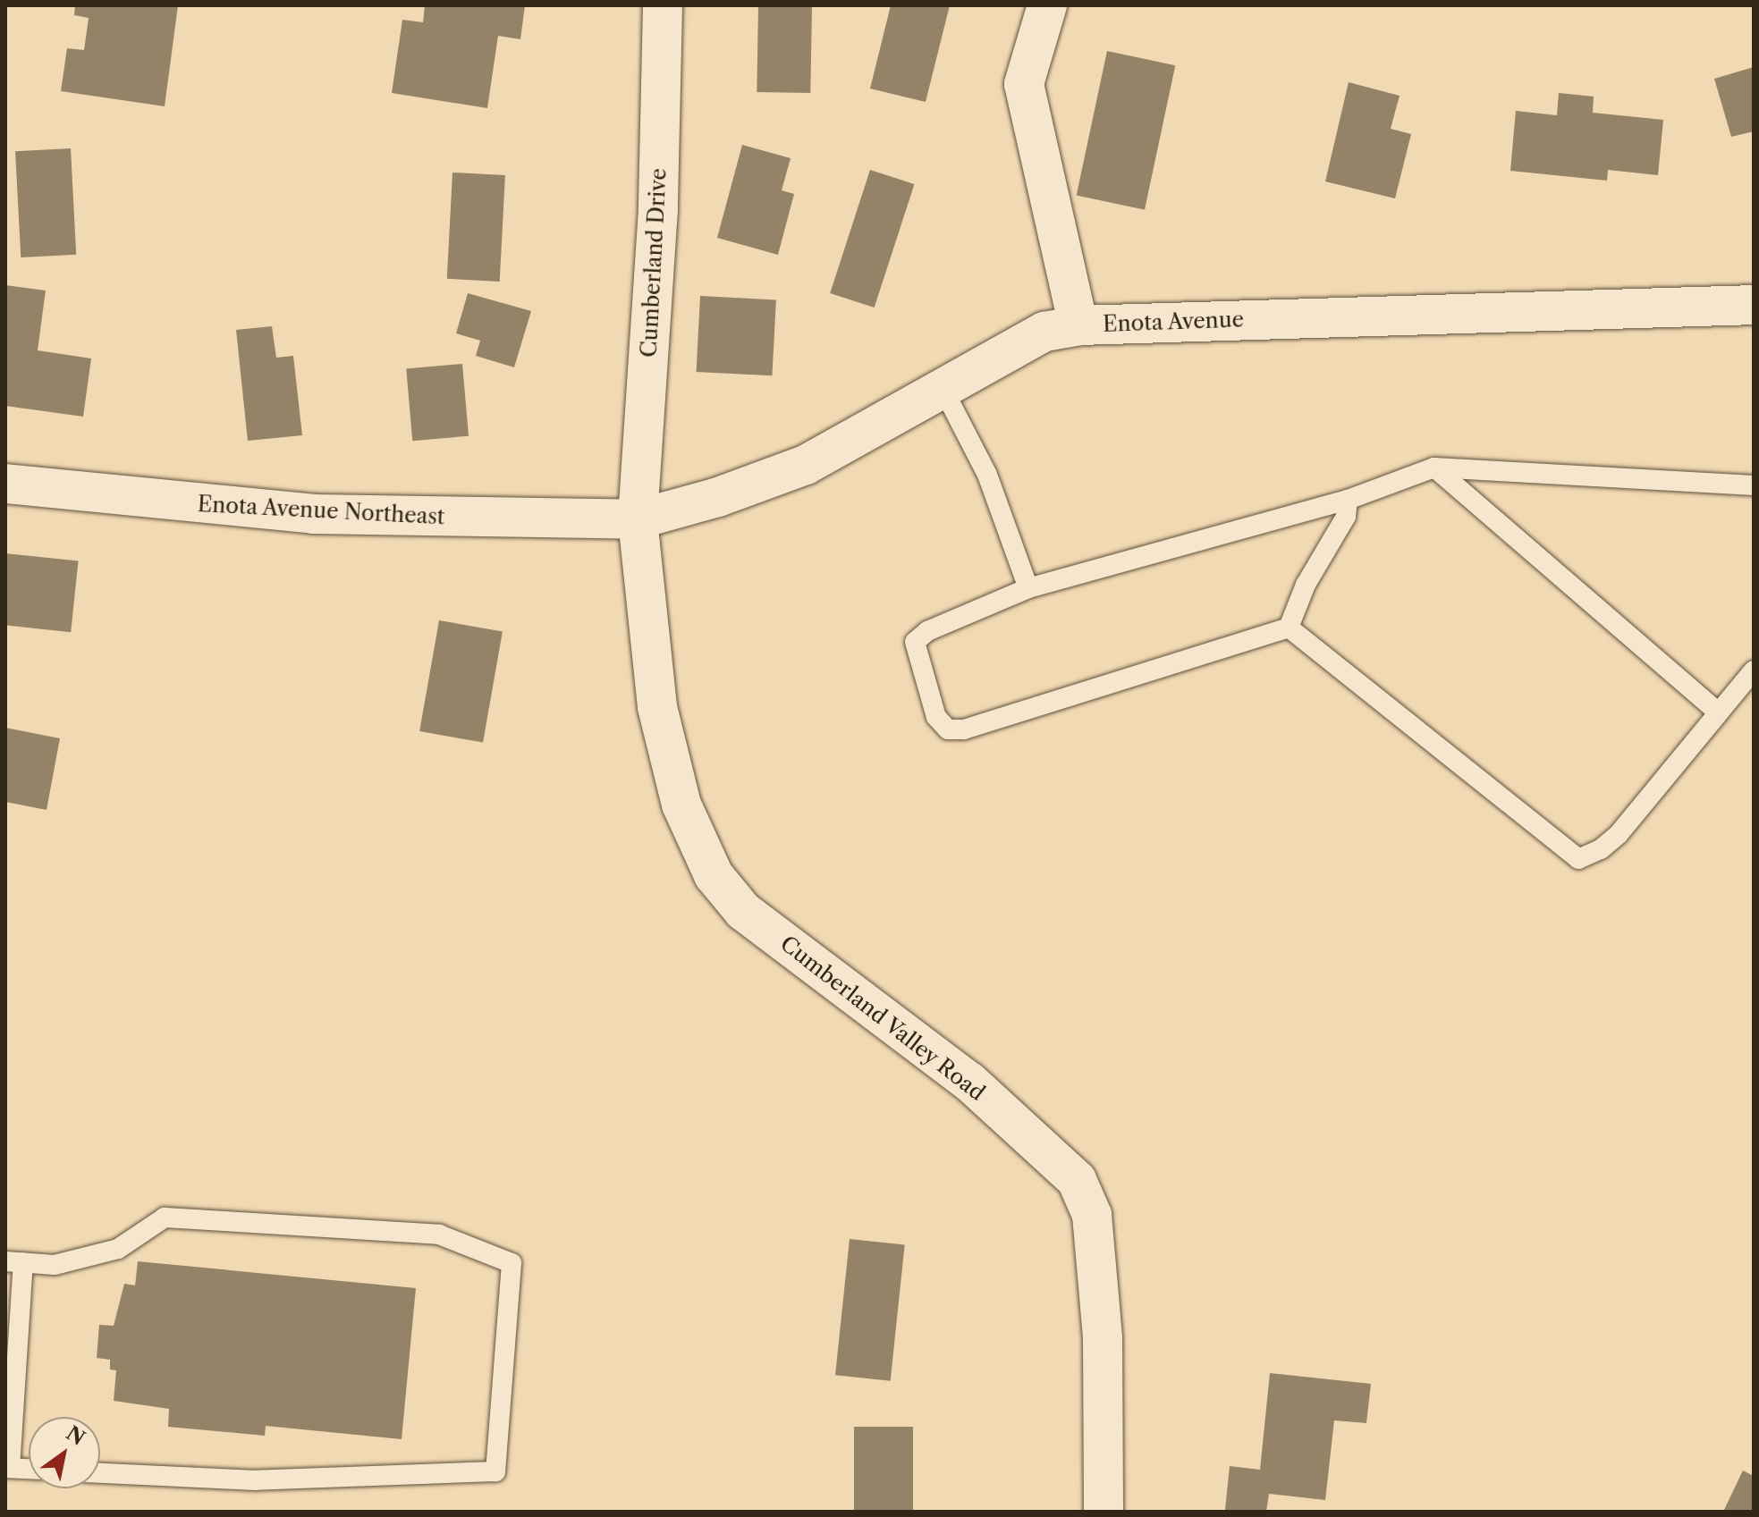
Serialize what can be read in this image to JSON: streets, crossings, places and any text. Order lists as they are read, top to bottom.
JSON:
{
  "streets": {
    "street": [
      "Cumberland Drive",
      "Enota Avenue",
      "Enota Avenue Northeast",
      "Cumberland Valley Road"
    ]
  },
  "crossings": [
    ["Cumberland Drive", "Enota Avenue"],
    ["Cumberland Drive", "Enota Avenue Northeast"],
    ["Cumberland Drive", "Cumberland Valley Road"],
    ["Enota Avenue", "Enota Avenue Northeast"],
    ["Enota Avenue", "Cumberland Valley Road"],
    ["Enota Avenue Northeast", "Cumberland Valley Road"]
  ],
  "north": "top right"
}
